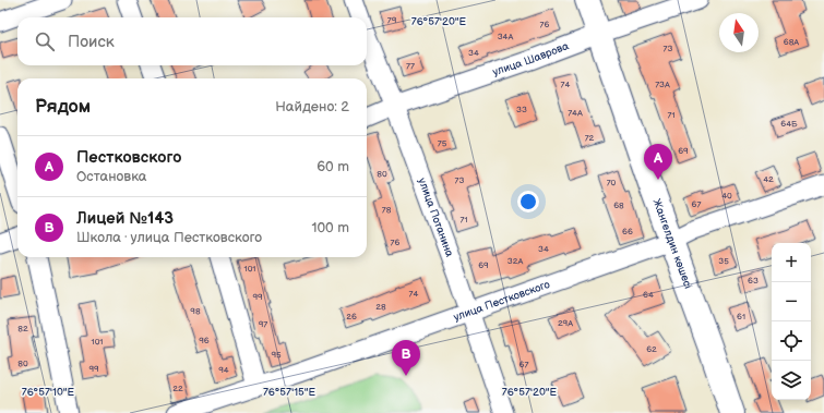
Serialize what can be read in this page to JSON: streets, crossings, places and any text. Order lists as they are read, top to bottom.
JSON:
{
  "streets": {
    "main road": ["Жангелдин көшесі"],
    "street": ["улица Шаврова", "улица Потанина", "улица Пестковского"]
  },
  "crossings": [
    ["улица Шаврова", "улица Потанина"],
    ["улица Шаврова", "Жангелдин көшесі"],
    ["улица Потанина", "улица Пестковского"],
    ["Жангелдин көшесі", "улица Пестковского"]
  ],
  "house_numbers": [
    "79",
    "76",
    "34А",
    "68А",
    "73",
    "34",
    "77",
    "74",
    "73А",
    "33",
    "74А",
    "71",
    "64Б",
    "72",
    "75",
    "69",
    "80",
    "42",
    "73",
    "70",
    "40",
    "67",
    "68",
    "78",
    "71",
    "66",
    "76",
    "34",
    "32А",
    "35",
    "69",
    "101",
    "63",
    "74",
    "64",
    "99",
    "28",
    "98",
    "26",
    "61",
    "29А",
    "97",
    "82",
    "96",
    "101",
    "62",
    "95",
    "80",
    "67",
    "99",
    "94",
    "22"
  ],
  "north": "top",
  "page": {
    "search": "Поиск",
    "heading": ["Рядом", "Найдено: 2"],
    "list": [
      {
        "mark": "A",
        "name": "Пестковского",
        "note": "Остановка",
        "value": "60 m"
      },
      {
        "mark": "B",
        "name": "Лицей №143",
        "note": "Школа · улица Пестковского",
        "value": "100 m"
      }
    ],
    "pins": ["A", "B"],
    "map_buttons": ["+", "−"]
  },
  "coordinates": ["76°57'20\"E", "76°57'10\"E", "76°57'15\"E"]
}
